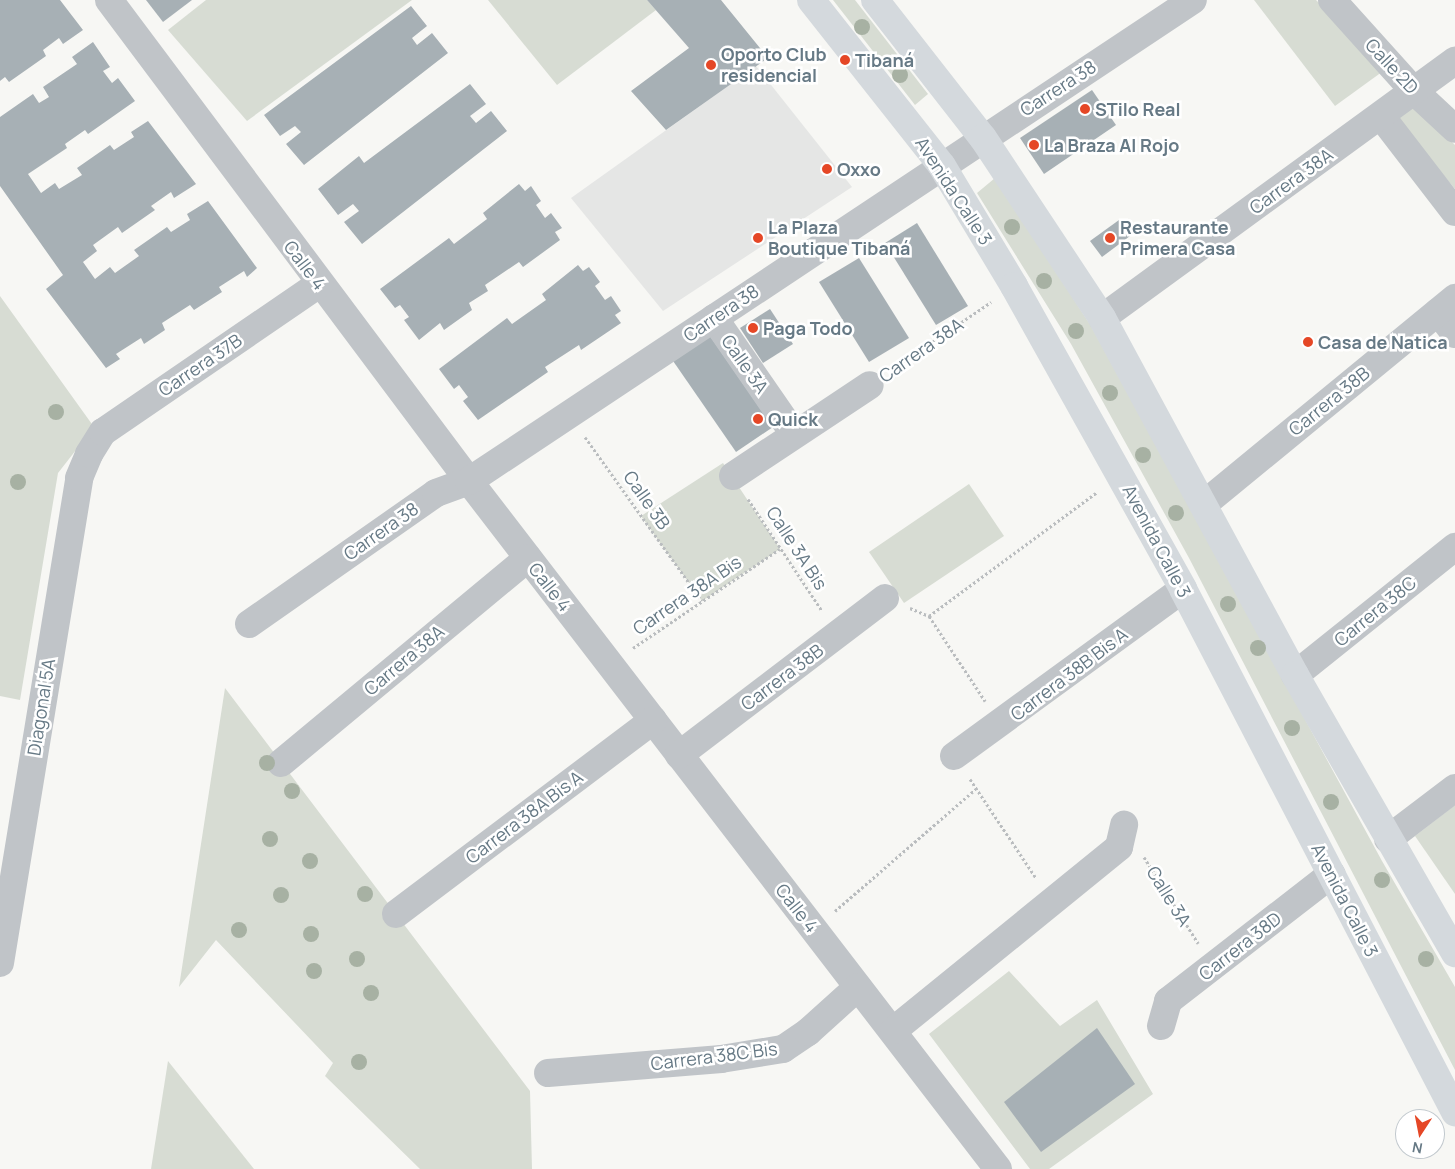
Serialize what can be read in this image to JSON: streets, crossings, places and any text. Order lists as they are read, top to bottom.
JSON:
{
  "streets": {
    "main road": ["Avenida Calle 3"],
    "street": [
      "Calle 2D",
      "Carrera 38",
      "Carrera 38A",
      "Calle 4",
      "Calle 3A",
      "Carrera 37B",
      "Carrera 38B",
      "Carrera 38C",
      "Carrera 38B Bis A",
      "Diagonal 5A",
      "Carrera 38A Bis A",
      "Carrera 38D",
      "Carrera 38C Bis"
    ],
    "path": ["Calle 3B", "Calle 3A Bis", "Carrera 38A Bis"]
  },
  "crossings": [
    ["Calle 2D", "Carrera 38A"],
    ["Carrera 38", "Avenida Calle 3"],
    ["Carrera 38", "Calle 4"],
    ["Carrera 38", "Calle 3A"],
    ["Carrera 38", "Calle 3B"],
    ["Carrera 38A", "Calle 4"],
    ["Avenida Calle 3", "Carrera 38B Bis A"],
    ["Avenida Calle 3", "Carrera 38D"],
    ["Calle 4", "Carrera 37B"],
    ["Calle 4", "Carrera 38B"],
    ["Calle 4", "Carrera 38A Bis"],
    ["Calle 4", "Carrera 38A Bis A"],
    ["Calle 4", "Carrera 38C Bis"],
    ["Calle 3A", "Carrera 38D"],
    ["Carrera 37B", "Diagonal 5A"],
    ["Carrera 38B", "Calle 3A Bis"],
    ["Calle 3B", "Carrera 38A Bis"],
    ["Calle 3A Bis", "Carrera 38A Bis"]
  ],
  "places": [
    "Tibaná",
    "Oporto Club residencial",
    "STilo Real",
    "La Braza Al Rojo",
    "Oxxo",
    "La Plaza Boutique Tibaná",
    "Restaurante Primera Casa",
    "Paga Todo",
    "Casa de Natica",
    "Quick"
  ],
  "north": "bottom"
}
